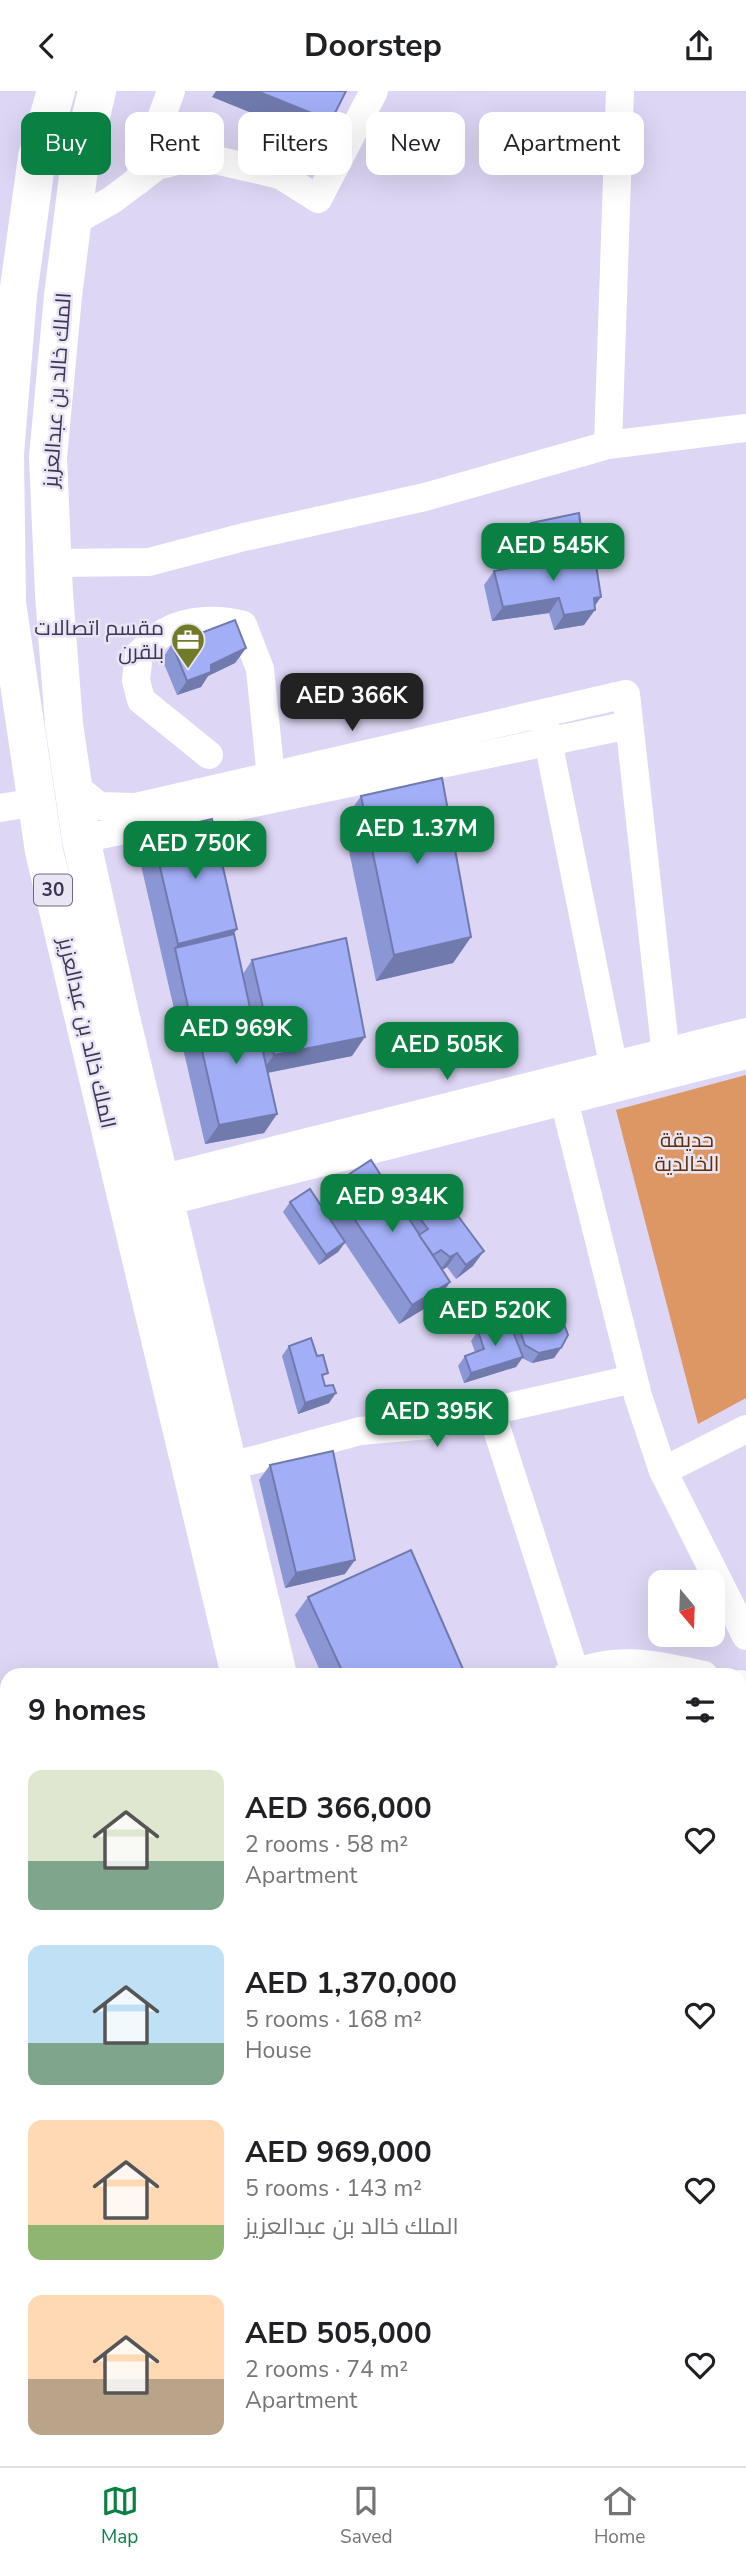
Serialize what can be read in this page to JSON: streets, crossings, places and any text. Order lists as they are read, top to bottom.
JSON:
{
  "streets": {
    "highway": ["الملك خالد بن عبدالعزيز", "30"]
  },
  "parks": ["حديقة الخالدية"],
  "places": {
    "office": ["مقسم اتصالات بلقرن"]
  },
  "north": "bottom",
  "page": {
    "header": "Doorstep",
    "chip": [
      "Buy",
      "Rent",
      "Filters",
      "New",
      "Apartment"
    ],
    "price": [
      "AED 545K",
      "AED 366K",
      "AED 1.37M",
      "AED 750K",
      "AED 969K",
      "AED 505K",
      "AED 934K",
      "AED 520K",
      "AED 395K"
    ],
    "heading": "9 homes",
    "list": [
      {
        "name": "AED 366,000",
        "note": "2 rooms · 58 m² · Apartment"
      },
      {
        "name": "AED 1,370,000",
        "note": "5 rooms · 168 m² · House"
      },
      {
        "name": "AED 969,000",
        "note": "5 rooms · 143 m² · الملك خالد بن عبدالعزيز"
      },
      {
        "name": "AED 505,000",
        "note": "2 rooms · 74 m² · Apartment"
      }
    ],
    "tabs": ["Map", "Saved", "Home"]
  }
}
